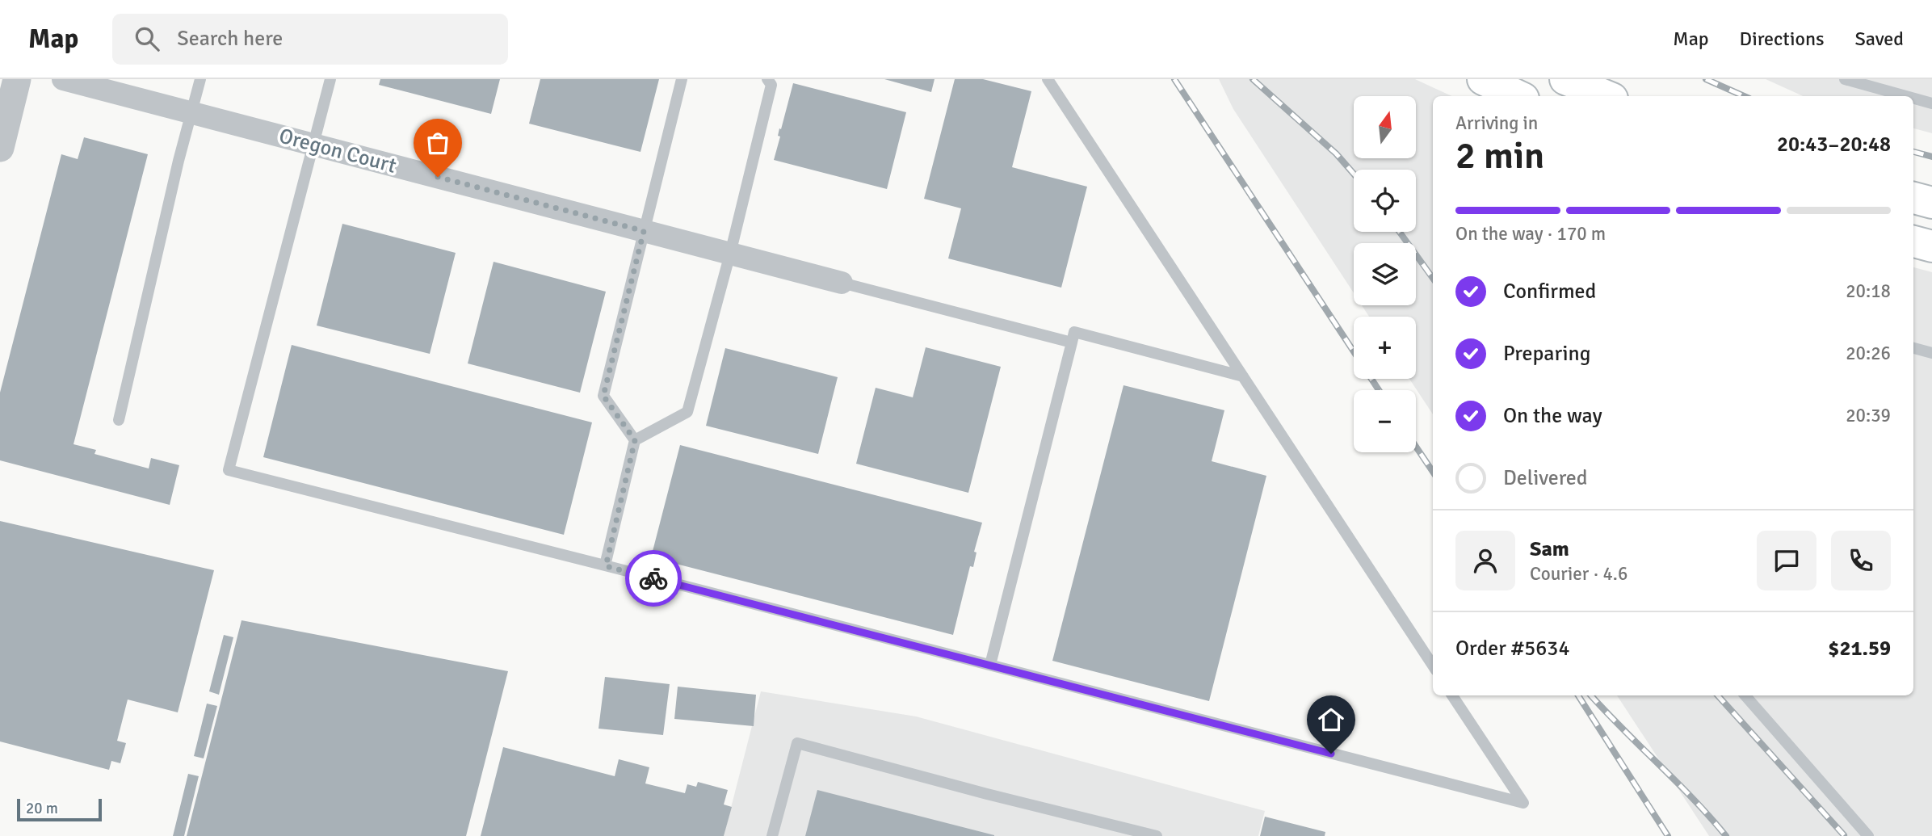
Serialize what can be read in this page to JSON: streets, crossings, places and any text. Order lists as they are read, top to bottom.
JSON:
{
  "streets": {
    "street": ["Oregon Court"]
  },
  "scale_bar": "20 m",
  "north": "top",
  "page": {
    "header": "Map",
    "search": "Search here",
    "nav": ["Map", "Directions", "Saved"],
    "map_buttons": ["+", "−"],
    "heading": ["2 min", "Arriving in", "20:43–20:48"],
    "panel": [
      "Sam",
      "Courier · 4.6",
      "Order #5634",
      "$21.59"
    ],
    "bar": "On the way · 170 m",
    "list": [
      ["Confirmed", "20:18"],
      ["Preparing", "20:26"],
      ["On the way", "20:39"],
      "Delivered"
    ],
    "scale": "20 m"
  }
}
